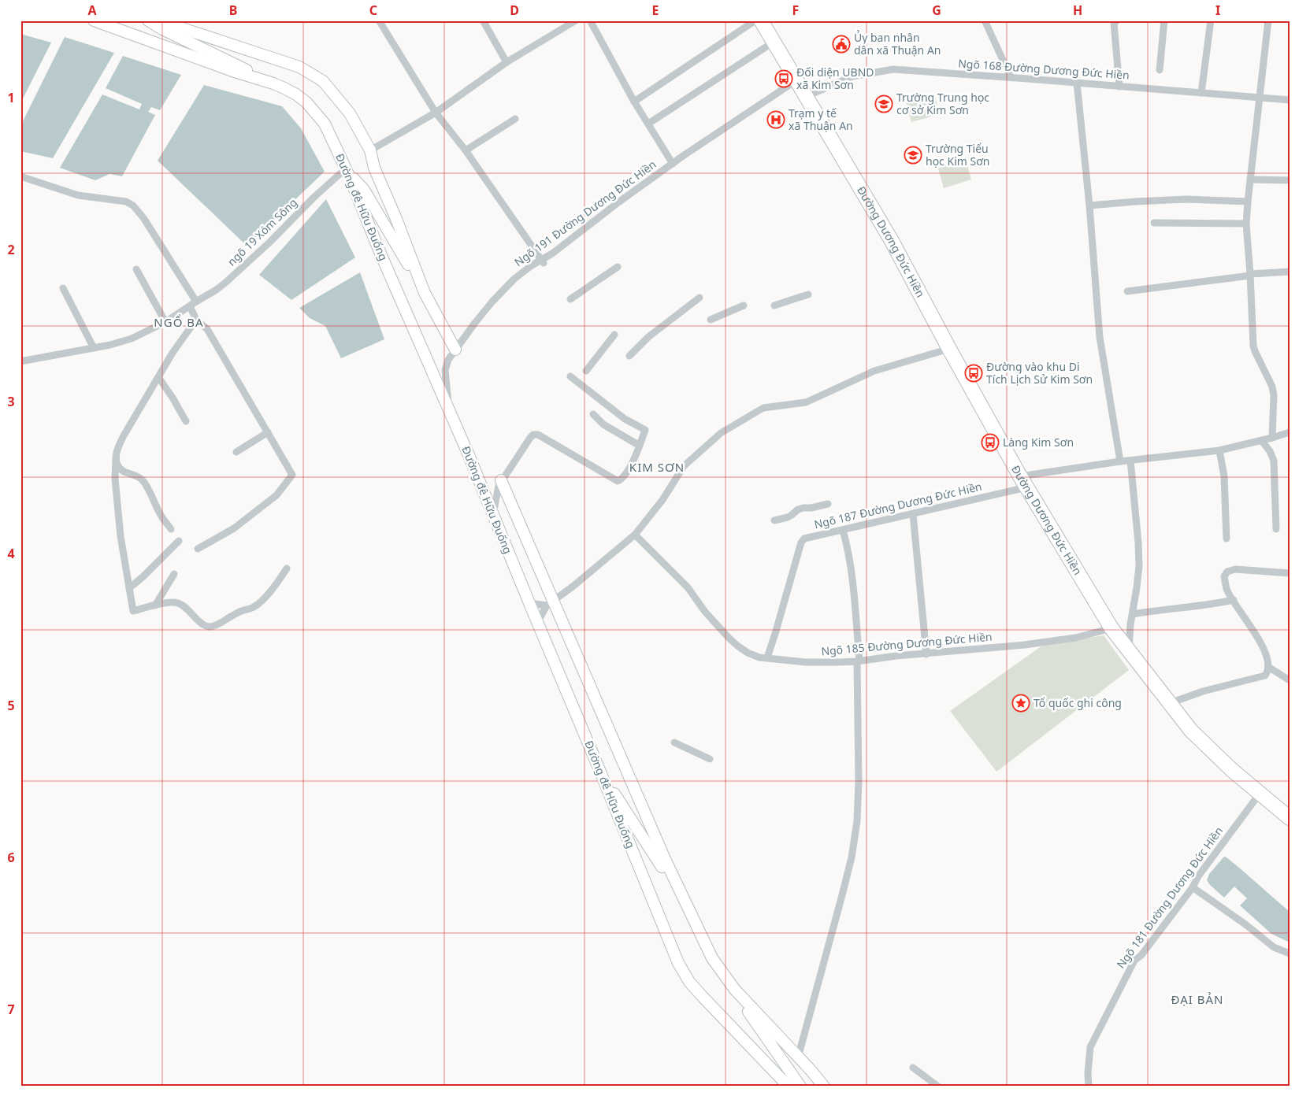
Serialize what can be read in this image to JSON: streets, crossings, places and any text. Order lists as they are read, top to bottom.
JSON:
{
  "streets": {
    "highway": ["Đường Dương Đức Hiền"],
    "main road": ["Đường đê Hữu Đuống"],
    "street": [
      "Ngõ 168 Đường Dương Đức Hiền",
      "Ngõ 191 Đường Dương Đức Hiền",
      "ngõ 19 Xóm Sông",
      "Ngõ 187 Đường Dương Đức Hiền",
      "Ngõ 185 Đường Dương Đức Hiền",
      "Ngõ 181 Đường Dương Đức Hiền"
    ]
  },
  "crossings": [
    ["Ngõ 168 Đường Dương Đức Hiền", "Đường Dương Đức Hiền"],
    ["Đường đê Hữu Đuống", "Ngõ 191 Đường Dương Đức Hiền"],
    ["Đường đê Hữu Đuống", "ngõ 19 Xóm Sông"],
    ["Ngõ 191 Đường Dương Đức Hiền", "Đường Dương Đức Hiền"],
    ["Đường Dương Đức Hiền", "Ngõ 187 Đường Dương Đức Hiền"],
    ["Đường Dương Đức Hiền", "Ngõ 185 Đường Dương Đức Hiền"],
    ["Đường Dương Đức Hiền", "Ngõ 181 Đường Dương Đức Hiền"],
    ["Ngõ 187 Đường Dương Đức Hiền", "Ngõ 185 Đường Dương Đức Hiền"]
  ],
  "districts": ["NGỔ BA", "KIM SƠN", "ĐẠI BẢN"],
  "places": {
    "public building": ["Ủy ban nhân dân xã Thuận An"],
    "bus stop": ["Đối diện UBND xã Kim Sơn", "Đường vào khu Di Tích Lịch Sử Kim Sơn", "Làng Kim Sơn"],
    "school or university": ["Trường Trung học cơ sở Kim Sơn", "Trường Tiểu học Kim Sơn"],
    "hospital": ["Trạm y tế xã Thuận An"],
    "place": ["Tổ quốc ghi công"]
  },
  "grid": {
    "columns": [
      "A",
      "B",
      "C",
      "D",
      "E",
      "F",
      "G",
      "H",
      "I"
    ],
    "rows": [
      "1",
      "2",
      "3",
      "4",
      "5",
      "6",
      "7"
    ]
  }
}
